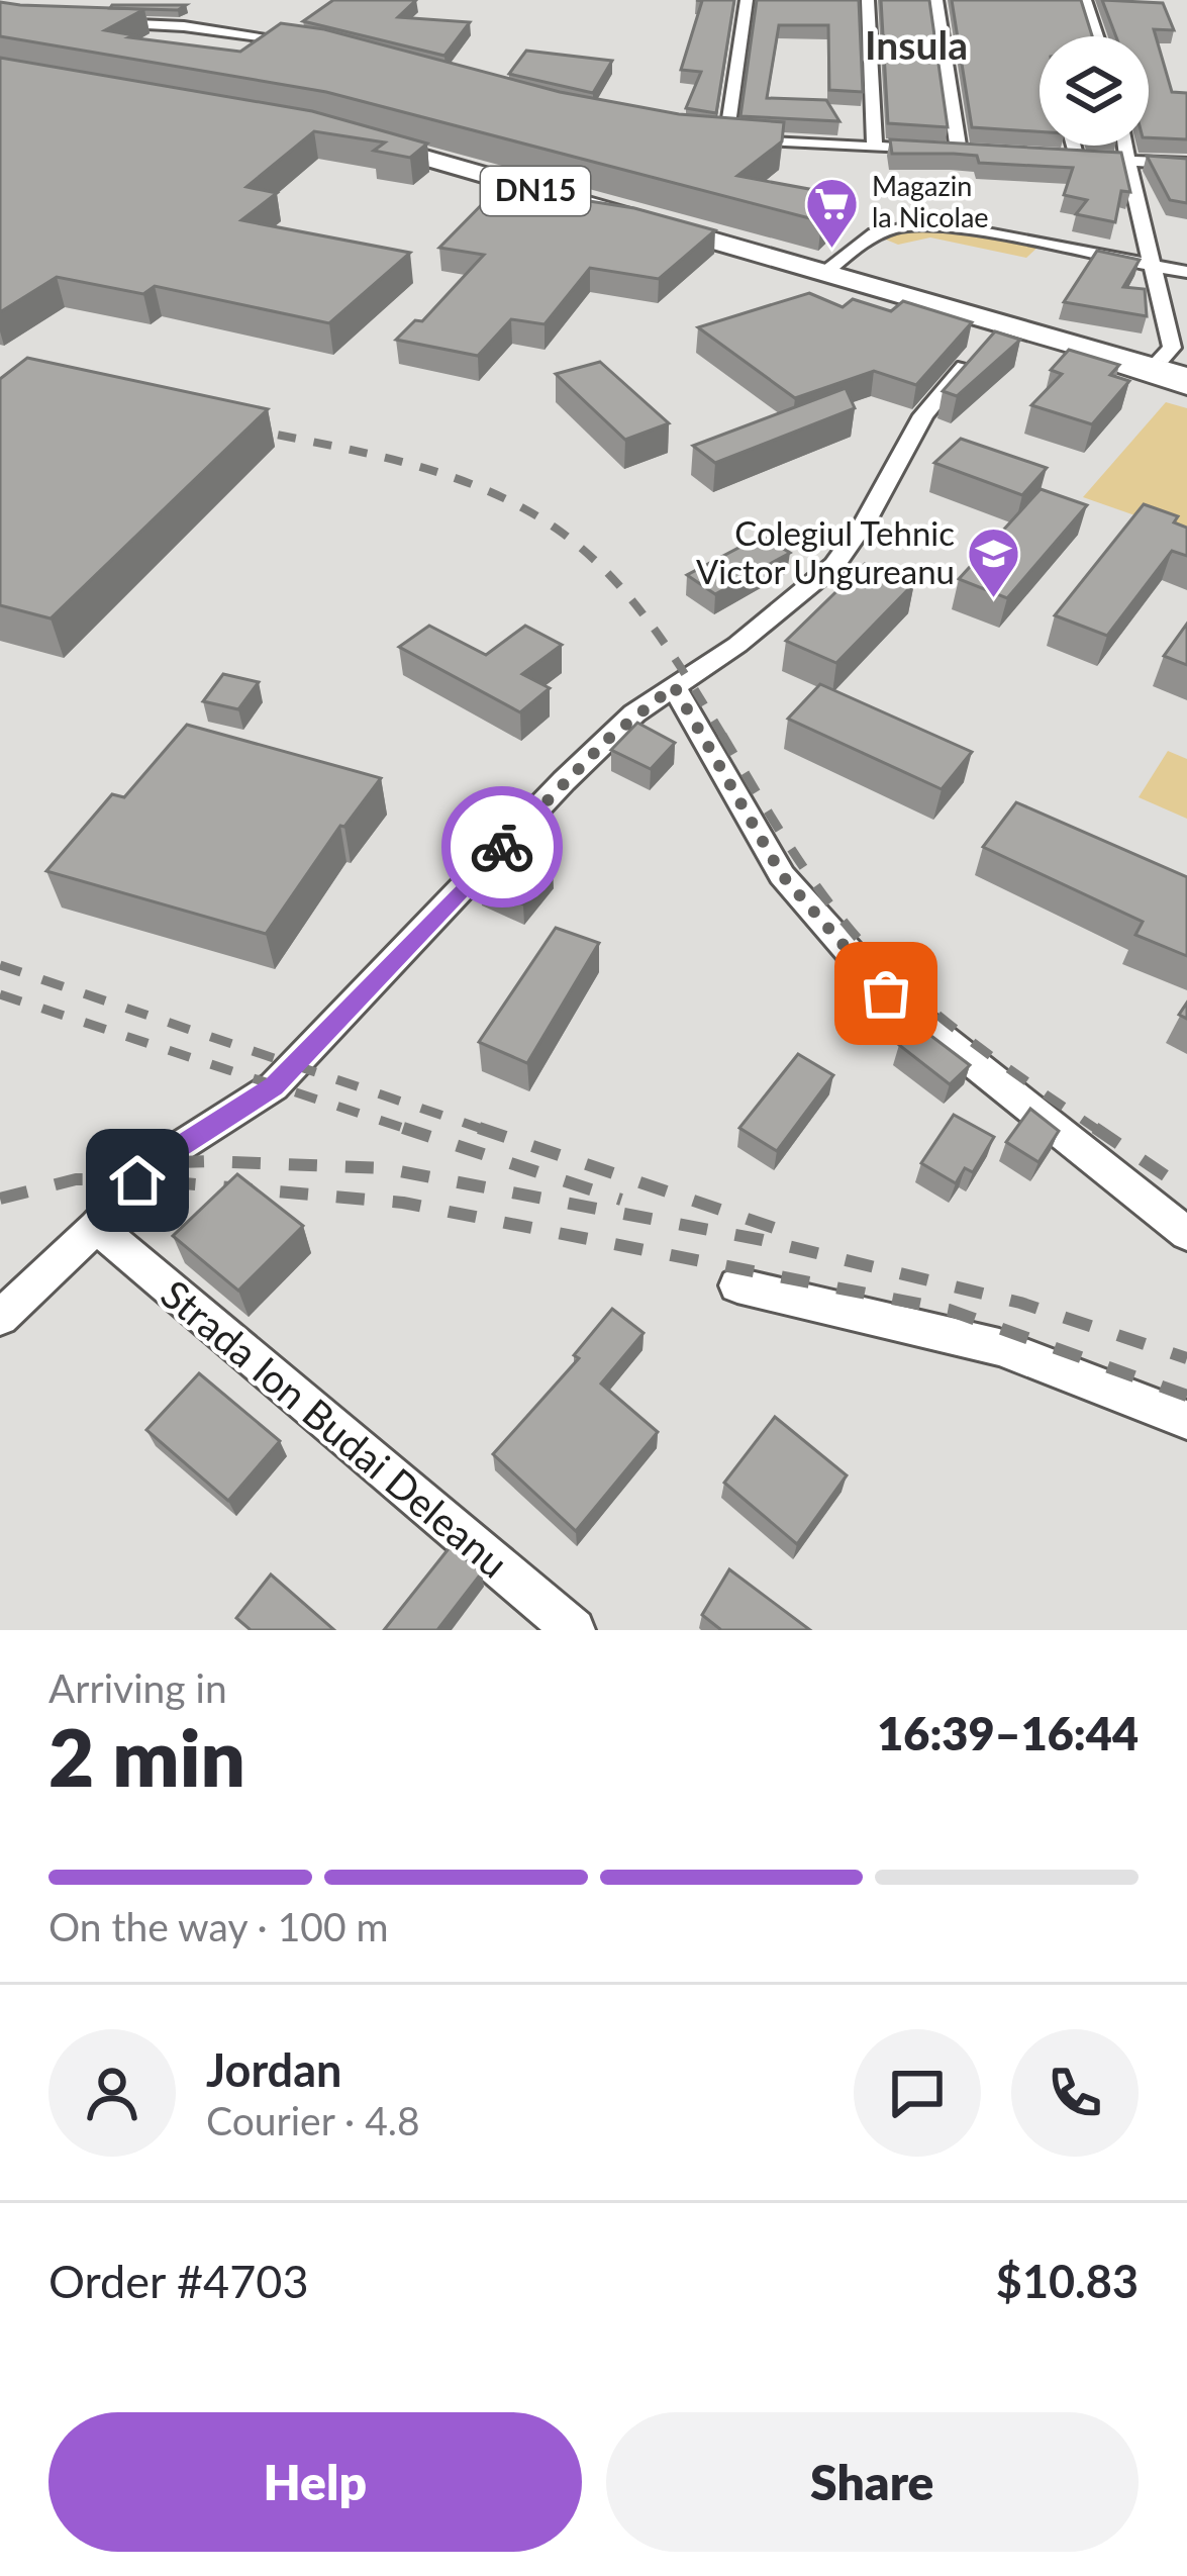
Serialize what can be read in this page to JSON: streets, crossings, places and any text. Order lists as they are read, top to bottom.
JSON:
{
  "streets": {
    "main road": ["DN15"],
    "street": ["Strada Ion Budai Deleanu"]
  },
  "districts": ["Insula"],
  "places": {
    "supermarket": ["Magazin la Nicolae"],
    "school or university": ["Colegiul Tehnic Victor Ungureanu"]
  },
  "page": {
    "heading": ["2 min", "Arriving in", "16:39–16:44"],
    "panel": [
      "Jordan",
      "Courier · 4.8",
      "Order #4703",
      "$10.83"
    ],
    "bar": "On the way · 100 m",
    "buttons": ["Help", "Share"]
  }
}
